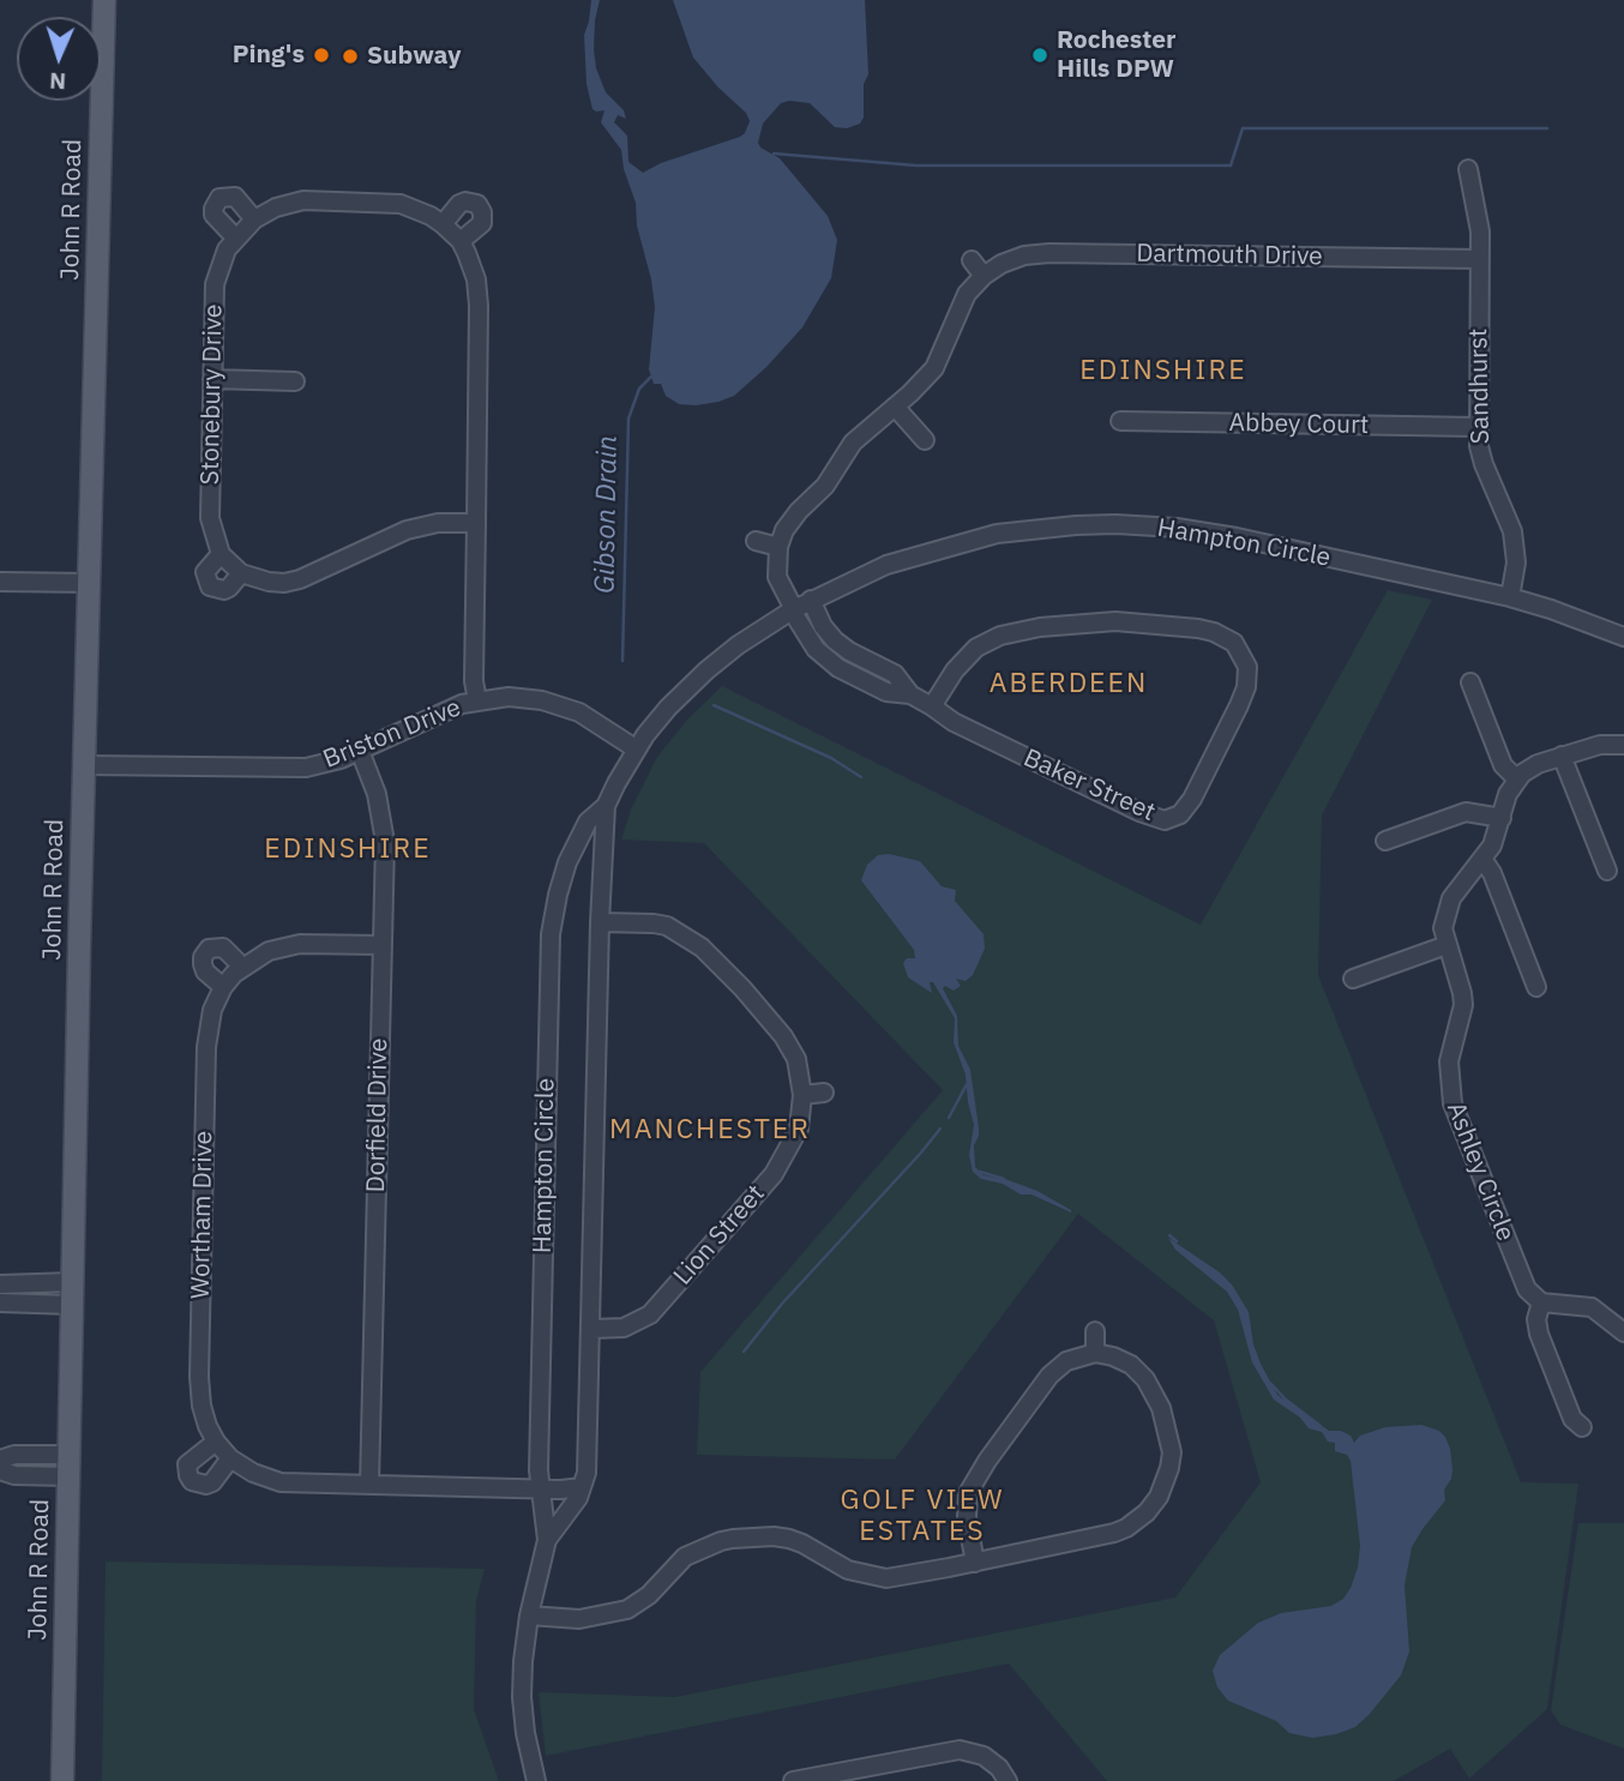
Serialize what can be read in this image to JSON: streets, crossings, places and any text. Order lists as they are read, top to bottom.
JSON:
{
  "streets": {
    "main road": ["John R Road"],
    "street": [
      "Dartmouth Drive",
      "Sandhurst",
      "Stonebury Drive",
      "Abbey Court",
      "Hampton Circle",
      "Briston Drive",
      "Baker Street",
      "Dorfield Drive",
      "Ashley Circle",
      "Wortham Drive",
      "Lion Street"
    ]
  },
  "crossings": [
    ["John R Road", "Briston Drive"],
    ["Dartmouth Drive", "Sandhurst"],
    ["Sandhurst", "Abbey Court"],
    ["Sandhurst", "Hampton Circle"],
    ["Stonebury Drive", "Briston Drive"],
    ["Hampton Circle", "Briston Drive"],
    ["Hampton Circle", "Baker Street"],
    ["Hampton Circle", "Wortham Drive"],
    ["Hampton Circle", "Lion Street"],
    ["Briston Drive", "Dorfield Drive"],
    ["Dorfield Drive", "Wortham Drive"]
  ],
  "districts": [
    "EDINSHIRE",
    "ABERDEEN",
    "EDINSHIRE",
    "MANCHESTER",
    "GOLF VIEW ESTATES"
  ],
  "water": ["Gibson Drain"],
  "places": ["Ping's", "Rochester Hills DPW", "Subway"],
  "north": "bottom"
}
